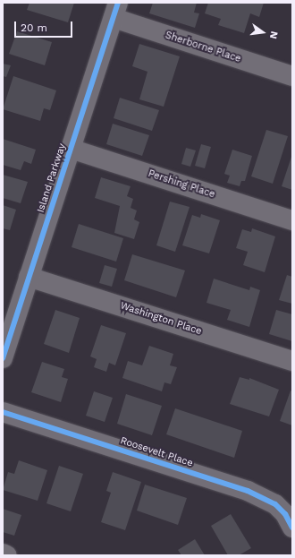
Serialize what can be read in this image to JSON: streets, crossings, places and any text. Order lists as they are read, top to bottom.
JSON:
{
  "streets": {
    "street": [
      "Sherborne Place",
      "Island Parkway",
      "Pershing Place",
      "Washington Place",
      "Roosevelt Place"
    ]
  },
  "crossings": [
    ["Sherborne Place", "Island Parkway"],
    ["Island Parkway", "Pershing Place"],
    ["Island Parkway", "Washington Place"]
  ],
  "scale_bar": "20 m",
  "north": "right"
}
